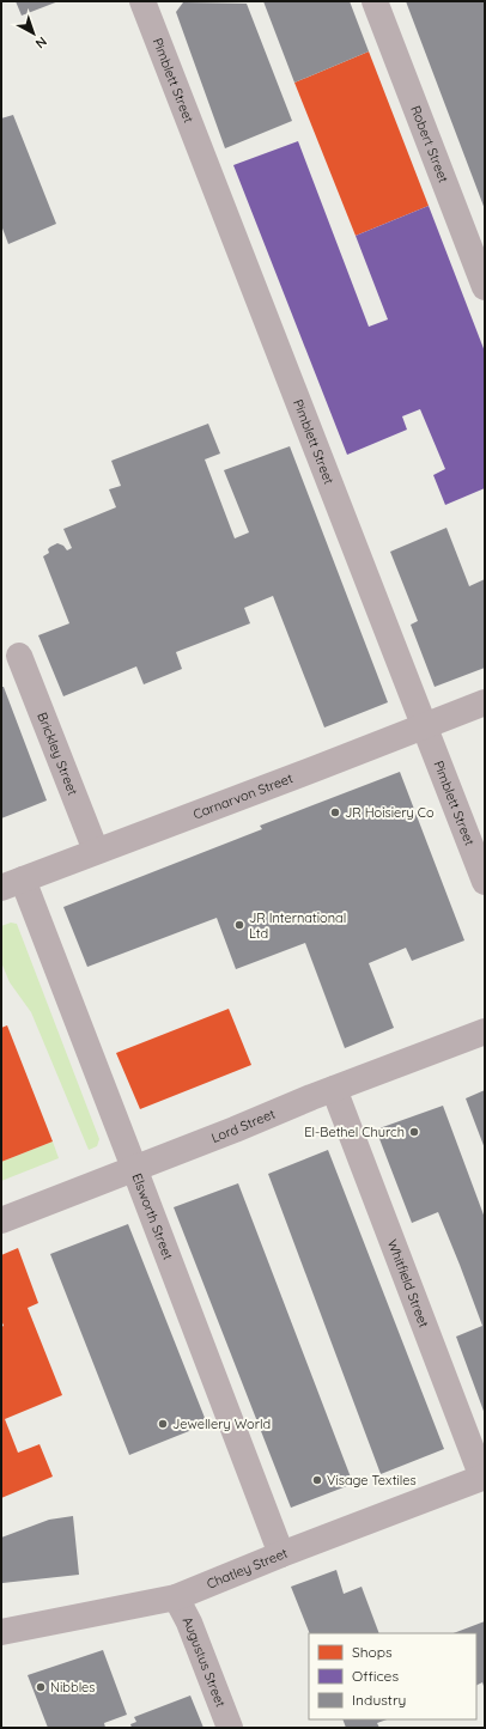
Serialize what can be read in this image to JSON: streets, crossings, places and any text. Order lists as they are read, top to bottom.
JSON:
{
  "streets": {
    "street": [
      "Pimblett Street",
      "Robert Street",
      "Brickley Street",
      "Carnarvon Street",
      "Lord Street",
      "Elsworth Street",
      "Whitfield Street",
      "Chatley Street",
      "Augustus Street"
    ]
  },
  "crossings": [
    ["Pimblett Street", "Carnarvon Street"],
    ["Brickley Street", "Carnarvon Street"],
    ["Carnarvon Street", "Elsworth Street"],
    ["Lord Street", "Elsworth Street"],
    ["Lord Street", "Whitfield Street"],
    ["Elsworth Street", "Chatley Street"],
    ["Whitfield Street", "Chatley Street"],
    ["Chatley Street", "Augustus Street"]
  ],
  "places": [
    "JR Hoisiery Co",
    "JR International Ltd",
    "El-Bethel Church",
    "Jewellery World",
    "Visage Textiles",
    "Nibbles"
  ],
  "legend": ["Shops", "Offices", "Industry"],
  "north": "bottom right"
}
